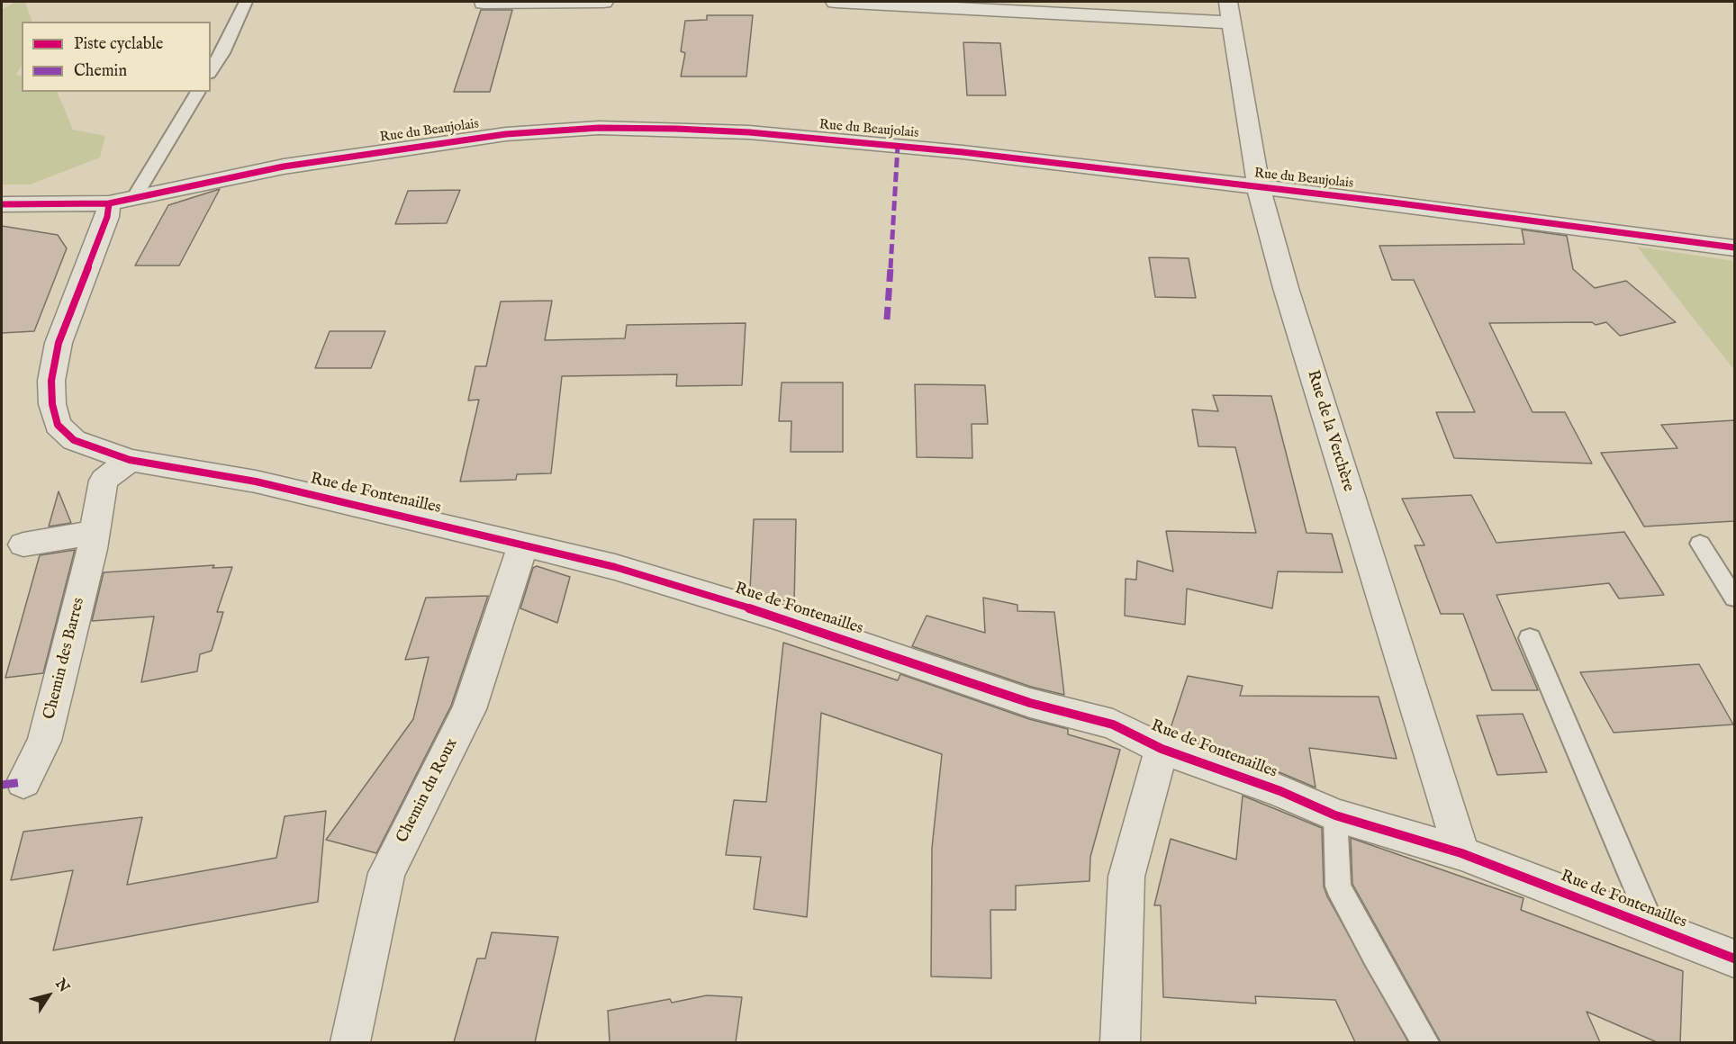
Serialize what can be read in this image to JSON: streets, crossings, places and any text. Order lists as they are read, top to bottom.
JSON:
{
  "streets": {
    "street": [
      "Rue du Beaujolais",
      "Rue de la Verchère",
      "Rue de Fontenailles",
      "Chemin des Barres",
      "Chemin du Roux"
    ]
  },
  "crossings": [
    ["Rue du Beaujolais", "Rue de la Verchère"],
    ["Rue du Beaujolais", "Rue de Fontenailles"],
    ["Rue de la Verchère", "Rue de Fontenailles"],
    ["Rue de Fontenailles", "Chemin des Barres"],
    ["Rue de Fontenailles", "Chemin du Roux"]
  ],
  "legend": ["Piste cyclable", "Chemin"],
  "north": "top right"
}
